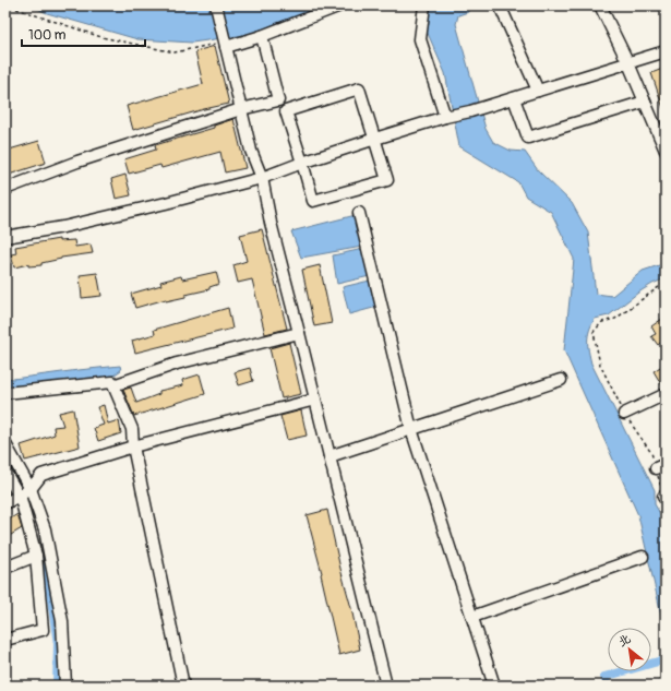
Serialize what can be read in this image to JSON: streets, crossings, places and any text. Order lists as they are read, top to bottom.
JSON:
{
  "scale_bar": "100 m",
  "north": "top left"
}
